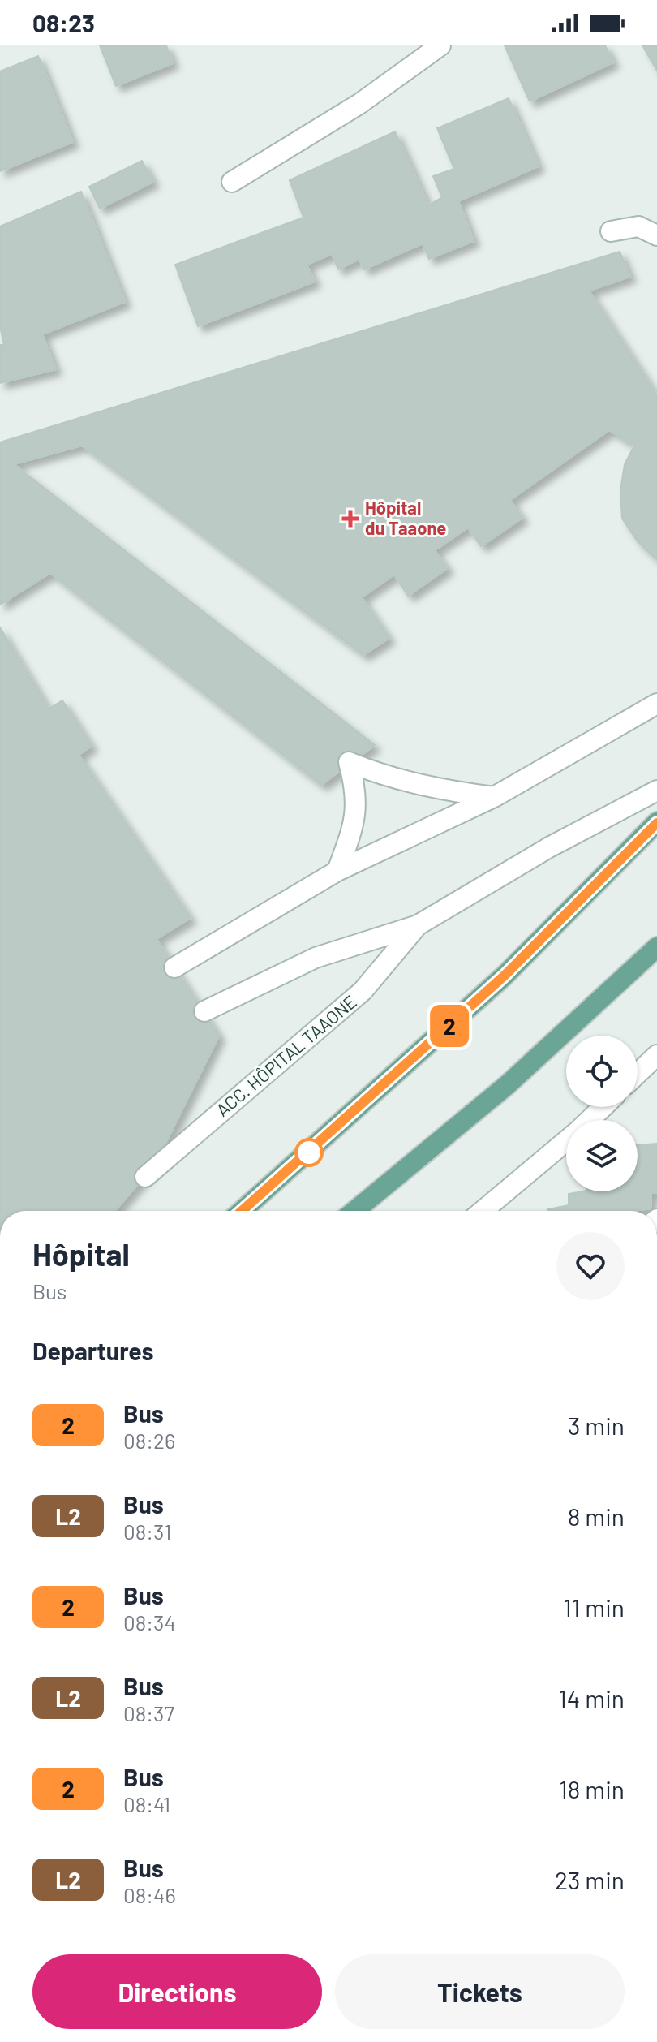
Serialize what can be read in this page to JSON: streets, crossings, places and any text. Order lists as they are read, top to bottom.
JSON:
{
  "streets": {
    "street": ["ACC. HÔPITAL TAAONE"]
  },
  "places": {
    "health": ["Hôpital du Taaone"]
  },
  "lines": ["bus line 2"],
  "page": {
    "status": "08:23",
    "on_map": "2",
    "heading": [
      ["Hôpital", "Bus"],
      "Departures"
    ],
    "list": [
      {
        "mark": "2",
        "name": "Bus",
        "note": "08:26",
        "value": "3 min"
      },
      {
        "mark": "L2",
        "name": "Bus",
        "note": "08:31",
        "value": "8 min"
      },
      {
        "mark": "2",
        "name": "Bus",
        "note": "08:34",
        "value": "11 min"
      },
      {
        "mark": "L2",
        "name": "Bus",
        "note": "08:37",
        "value": "14 min"
      },
      {
        "mark": "2",
        "name": "Bus",
        "note": "08:41",
        "value": "18 min"
      },
      {
        "mark": "L2",
        "name": "Bus",
        "note": "08:46",
        "value": "23 min"
      }
    ],
    "buttons": ["Directions", "Tickets"]
  }
}
